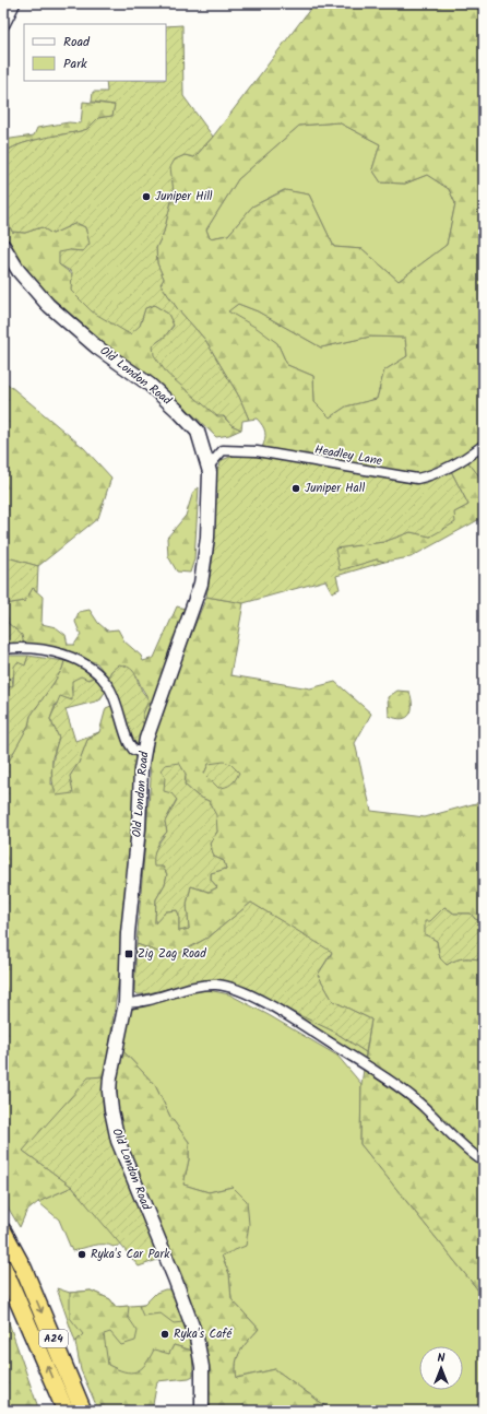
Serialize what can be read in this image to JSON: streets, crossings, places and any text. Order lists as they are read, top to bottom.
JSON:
{
  "streets": {
    "highway": ["A24"],
    "main road": ["Old London Road"],
    "street": ["Headley Lane"]
  },
  "crossings": [
    ["Old London Road", "Headley Lane"]
  ],
  "places": {
    "other": [
      "Juniper Hill",
      "Juniper Hall",
      "Ryka's Car Park",
      "Ryka's Café"
    ],
    "transit": ["Zig Zag Road"]
  },
  "legend": ["Road", "Park"],
  "north": "top"
}
